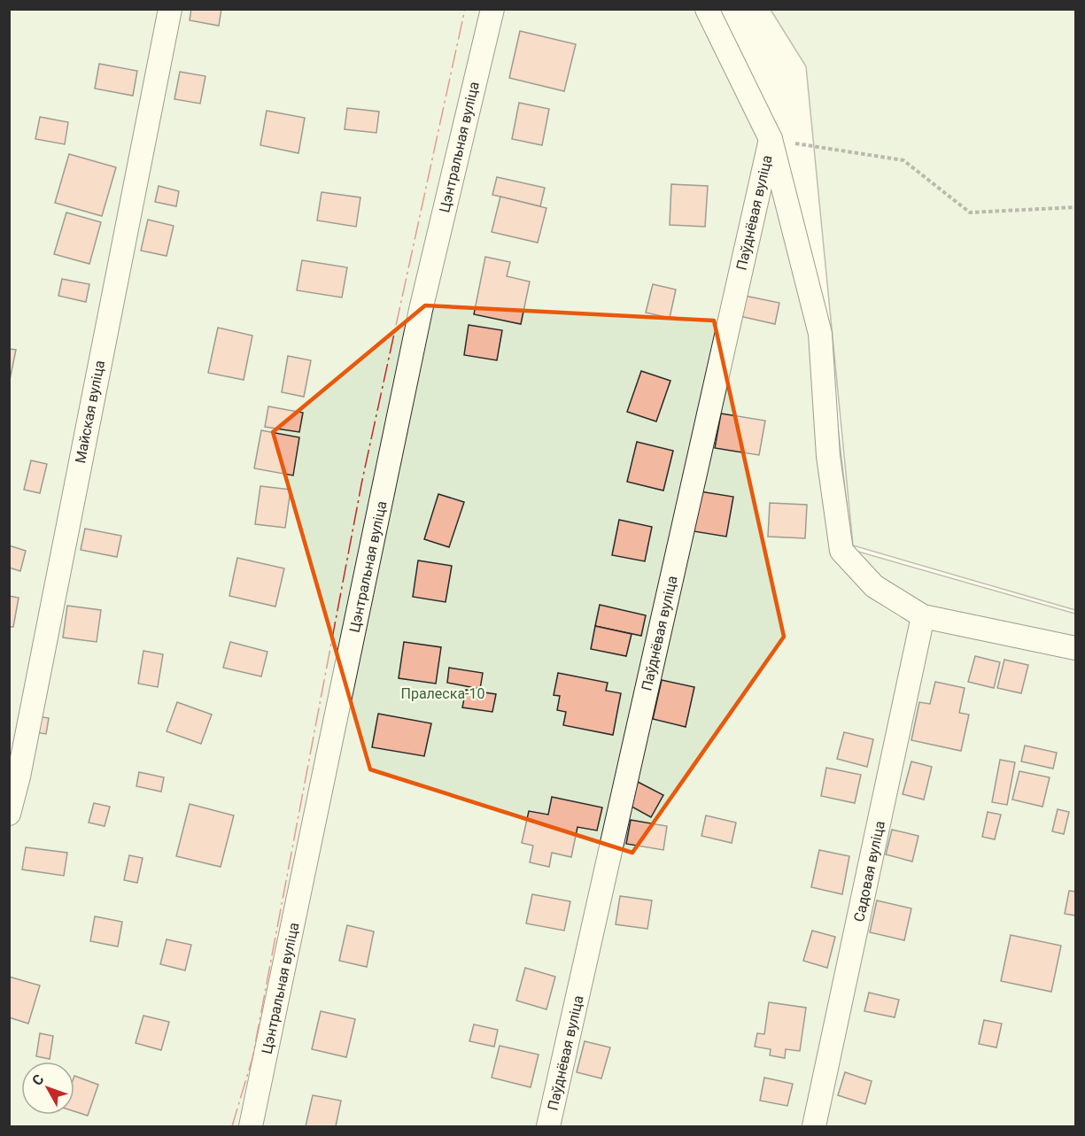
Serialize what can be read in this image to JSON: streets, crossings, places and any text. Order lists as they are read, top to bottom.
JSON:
{
  "streets": {
    "street": [
      "Цэнтральная вуліца",
      "Паўднёвая вуліца",
      "Майская вуліца",
      "Садовая вуліца"
    ]
  },
  "parks": ["Пралеска-10"],
  "north": "top left"
}
